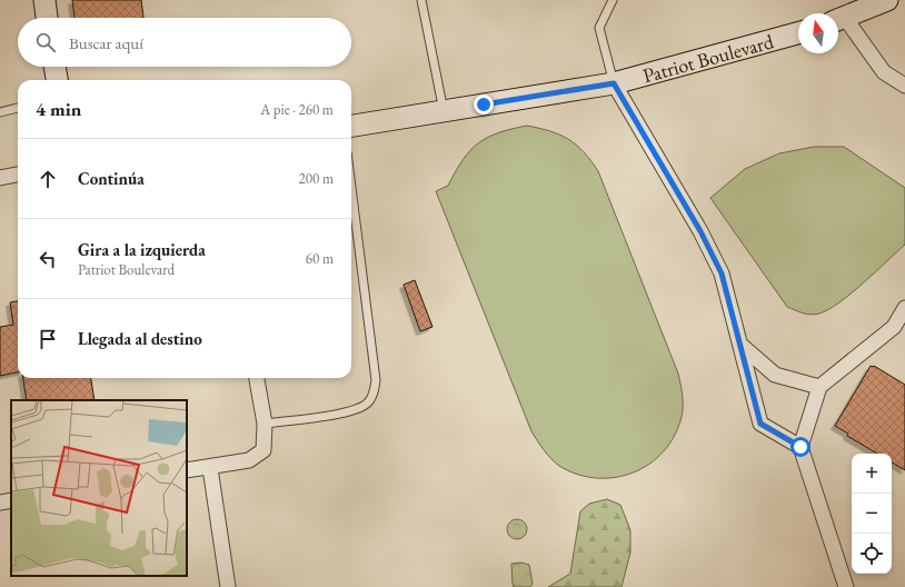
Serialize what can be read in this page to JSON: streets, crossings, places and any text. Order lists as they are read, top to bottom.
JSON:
{
  "streets": {
    "street": ["Patriot Boulevard"]
  },
  "north": "top",
  "page": {
    "search": "Buscar aquí",
    "heading": ["4 min", "A pie · 260 m"],
    "list": [
      ["Continúa", "200 m"],
      ["Gira a la izquierda", "Patriot Boulevard", "60 m"],
      "Llegada al destino"
    ],
    "map_buttons": ["+", "−"]
  }
}
